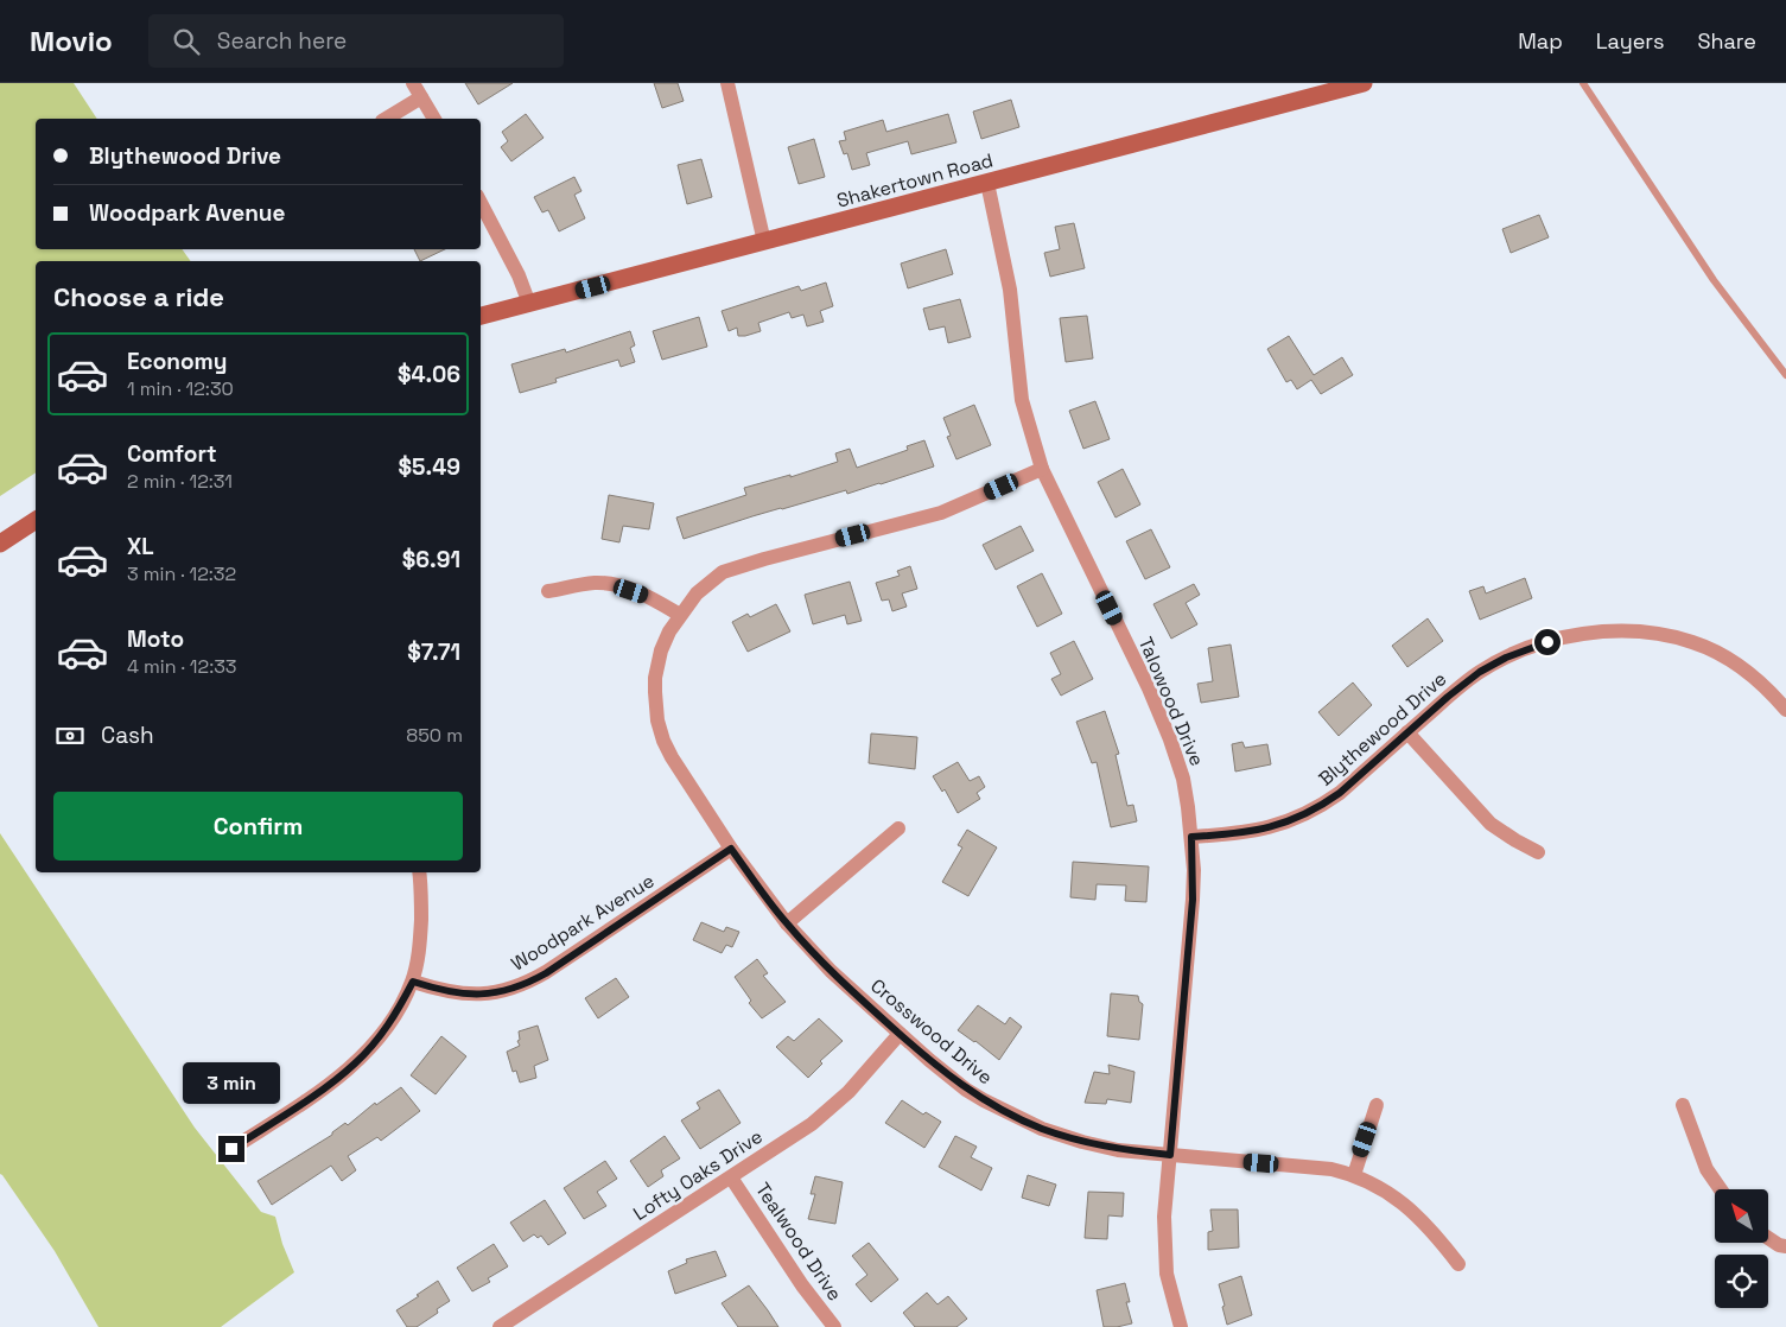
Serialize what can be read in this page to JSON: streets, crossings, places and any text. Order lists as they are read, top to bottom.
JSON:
{
  "streets": {
    "street": [
      "Shakertown Road",
      "Talowood Drive",
      "Blythewood Drive",
      "Woodpark Avenue",
      "Crosswood Drive",
      "Lofty Oaks Drive",
      "Tealwood Drive"
    ]
  },
  "crossings": [
    ["Shakertown Road", "Talowood Drive"],
    ["Talowood Drive", "Blythewood Drive"],
    ["Talowood Drive", "Crosswood Drive"],
    ["Woodpark Avenue", "Crosswood Drive"],
    ["Crosswood Drive", "Lofty Oaks Drive"],
    ["Lofty Oaks Drive", "Tealwood Drive"]
  ],
  "north": "top left",
  "page": {
    "header": "Movio",
    "search": "Search here",
    "nav": ["Map", "Layers", "Share"],
    "banner": ["Blythewood Drive", "Woodpark Avenue"],
    "heading": "Choose a ride",
    "list": [
      {
        "name": "Economy",
        "note": "1 min · 12:30",
        "value": "$4.06"
      },
      {
        "name": "Comfort",
        "note": "2 min · 12:31",
        "value": "$5.49"
      },
      {
        "name": "XL",
        "note": "3 min · 12:32",
        "value": "$6.91"
      },
      {
        "name": "Moto",
        "note": "4 min · 12:33",
        "value": "$7.71"
      }
    ],
    "pay": ["Cash", "850 m"],
    "buttons": "Confirm",
    "bubble": "3 min"
  }
}
